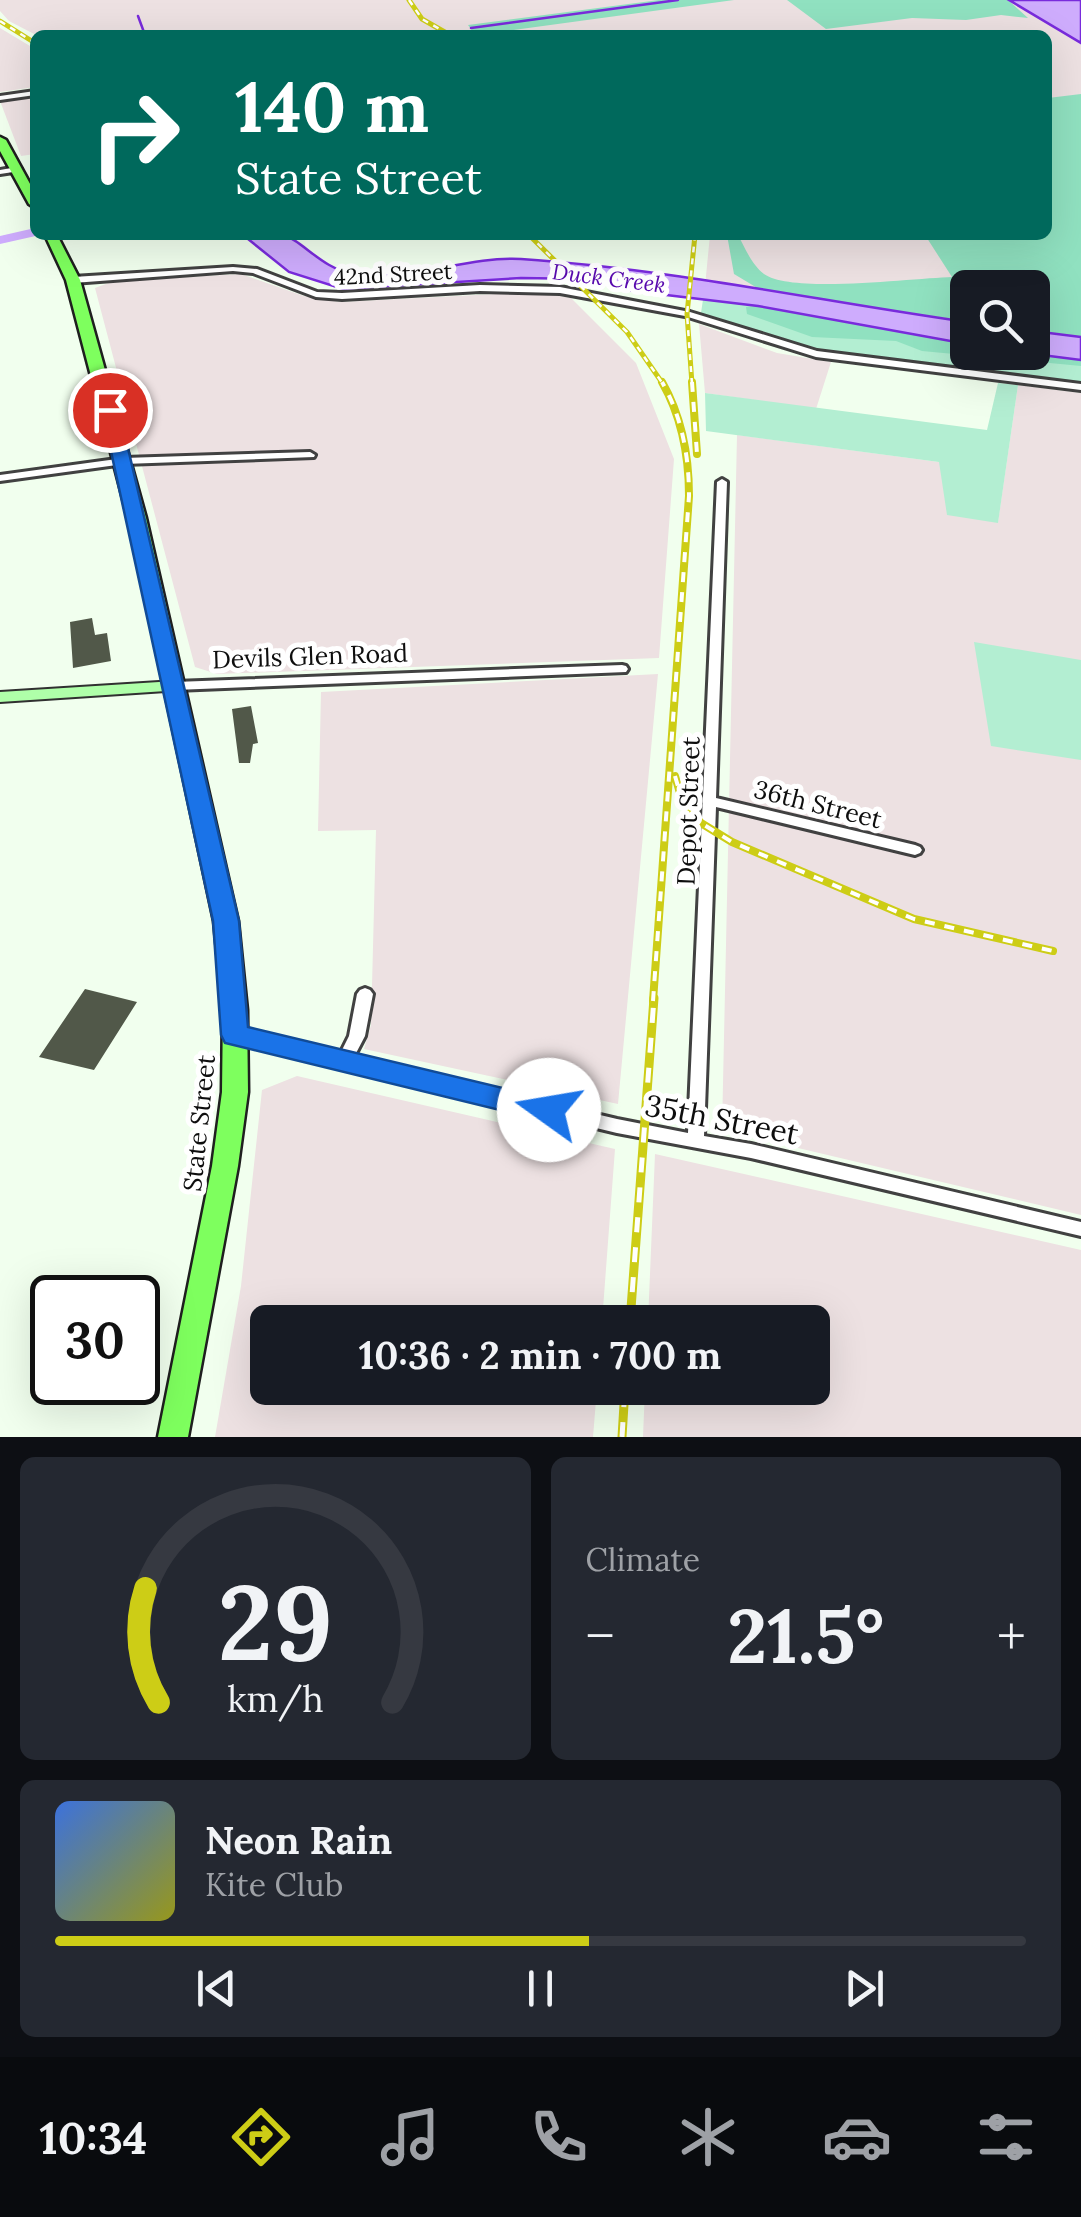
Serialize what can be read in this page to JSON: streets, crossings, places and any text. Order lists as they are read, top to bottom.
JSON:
{
  "streets": {
    "main road": ["Devils Glen Road", "State Street"],
    "street": [
      "42nd Street",
      "36th Street",
      "Depot Street",
      "35th Street"
    ]
  },
  "crossings": [
    ["42nd Street", "State Street"],
    ["Devils Glen Road", "State Street"],
    ["36th Street", "Depot Street"],
    ["Depot Street", "35th Street"],
    ["35th Street", "State Street"]
  ],
  "water": ["Duck Creek"],
  "page": {
    "turn": ["140 m", "State Street"],
    "limit": "30",
    "trip": "10:36 · 2 min · 700 m",
    "tile": "Climate",
    "heat": ["−", "21.5°", "+"],
    "song": ["Neon Rain", "Kite Club"],
    "tabs": "10:34",
    "gauge": ["29", "km/h"]
  }
}
